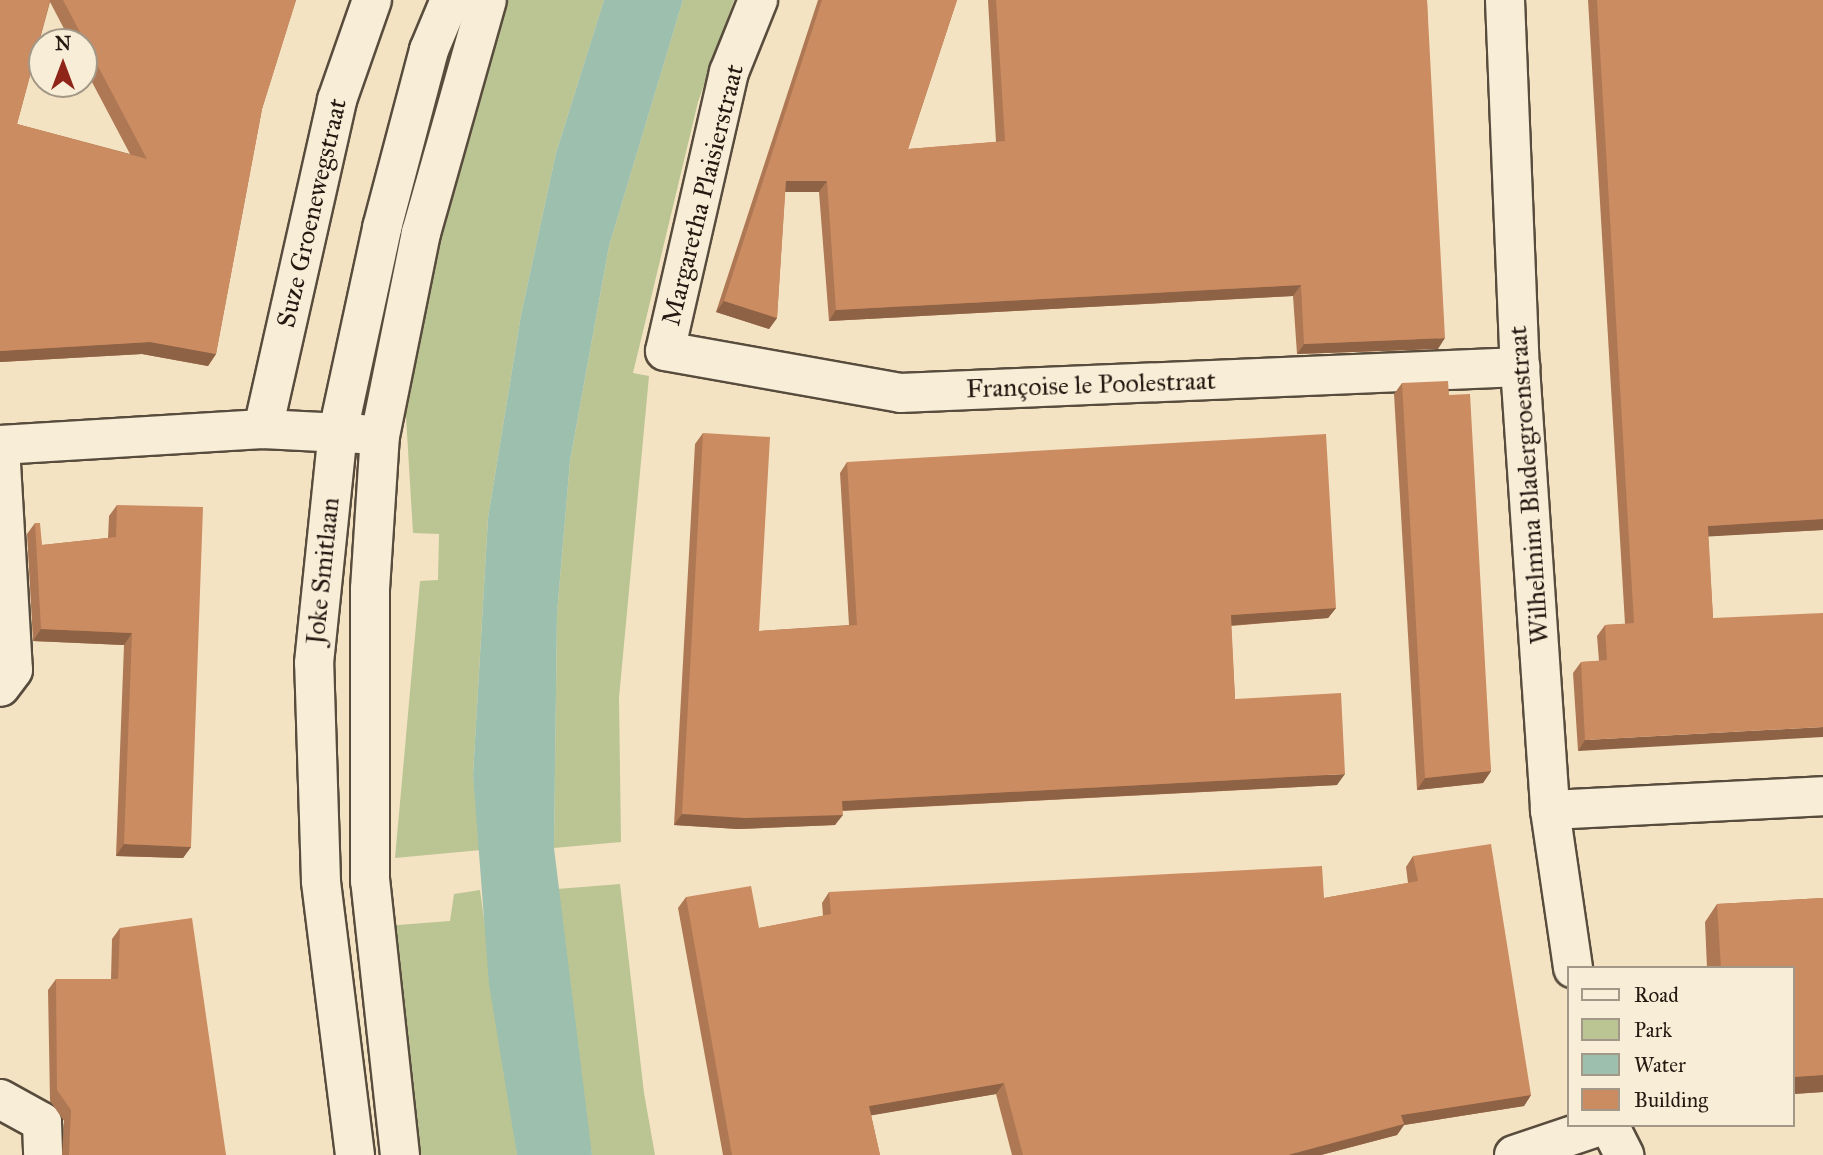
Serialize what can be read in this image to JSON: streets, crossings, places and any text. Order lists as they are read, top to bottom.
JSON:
{
  "streets": {
    "street": [
      "Margaretha Plaisierstraat",
      "Suze Groenewegstraat",
      "Françoise le Poolestraat",
      "Wilhelmina Bladergroenstraat",
      "Joke Smitlaan"
    ]
  },
  "crossings": [
    ["Margaretha Plaisierstraat", "Françoise le Poolestraat"],
    ["Françoise le Poolestraat", "Wilhelmina Bladergroenstraat"]
  ],
  "legend": [
    "Road",
    "Park",
    "Water",
    "Building"
  ],
  "north": "top"
}
